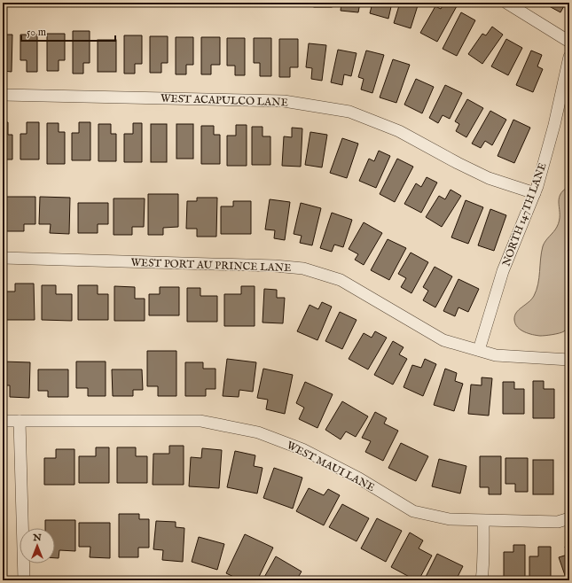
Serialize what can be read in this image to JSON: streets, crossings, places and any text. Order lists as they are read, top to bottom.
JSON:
{
  "streets": {
    "street": [
      "WEST ACAPULCO LANE",
      "NORTH 147TH LANE",
      "WEST PORT AU PRINCE LANE",
      "WEST MAUI LANE"
    ]
  },
  "crossings": [
    ["WEST ACAPULCO LANE", "NORTH 147TH LANE"],
    ["NORTH 147TH LANE", "WEST PORT AU PRINCE LANE"]
  ],
  "scale_bar": "50 m",
  "north": "top"
}
